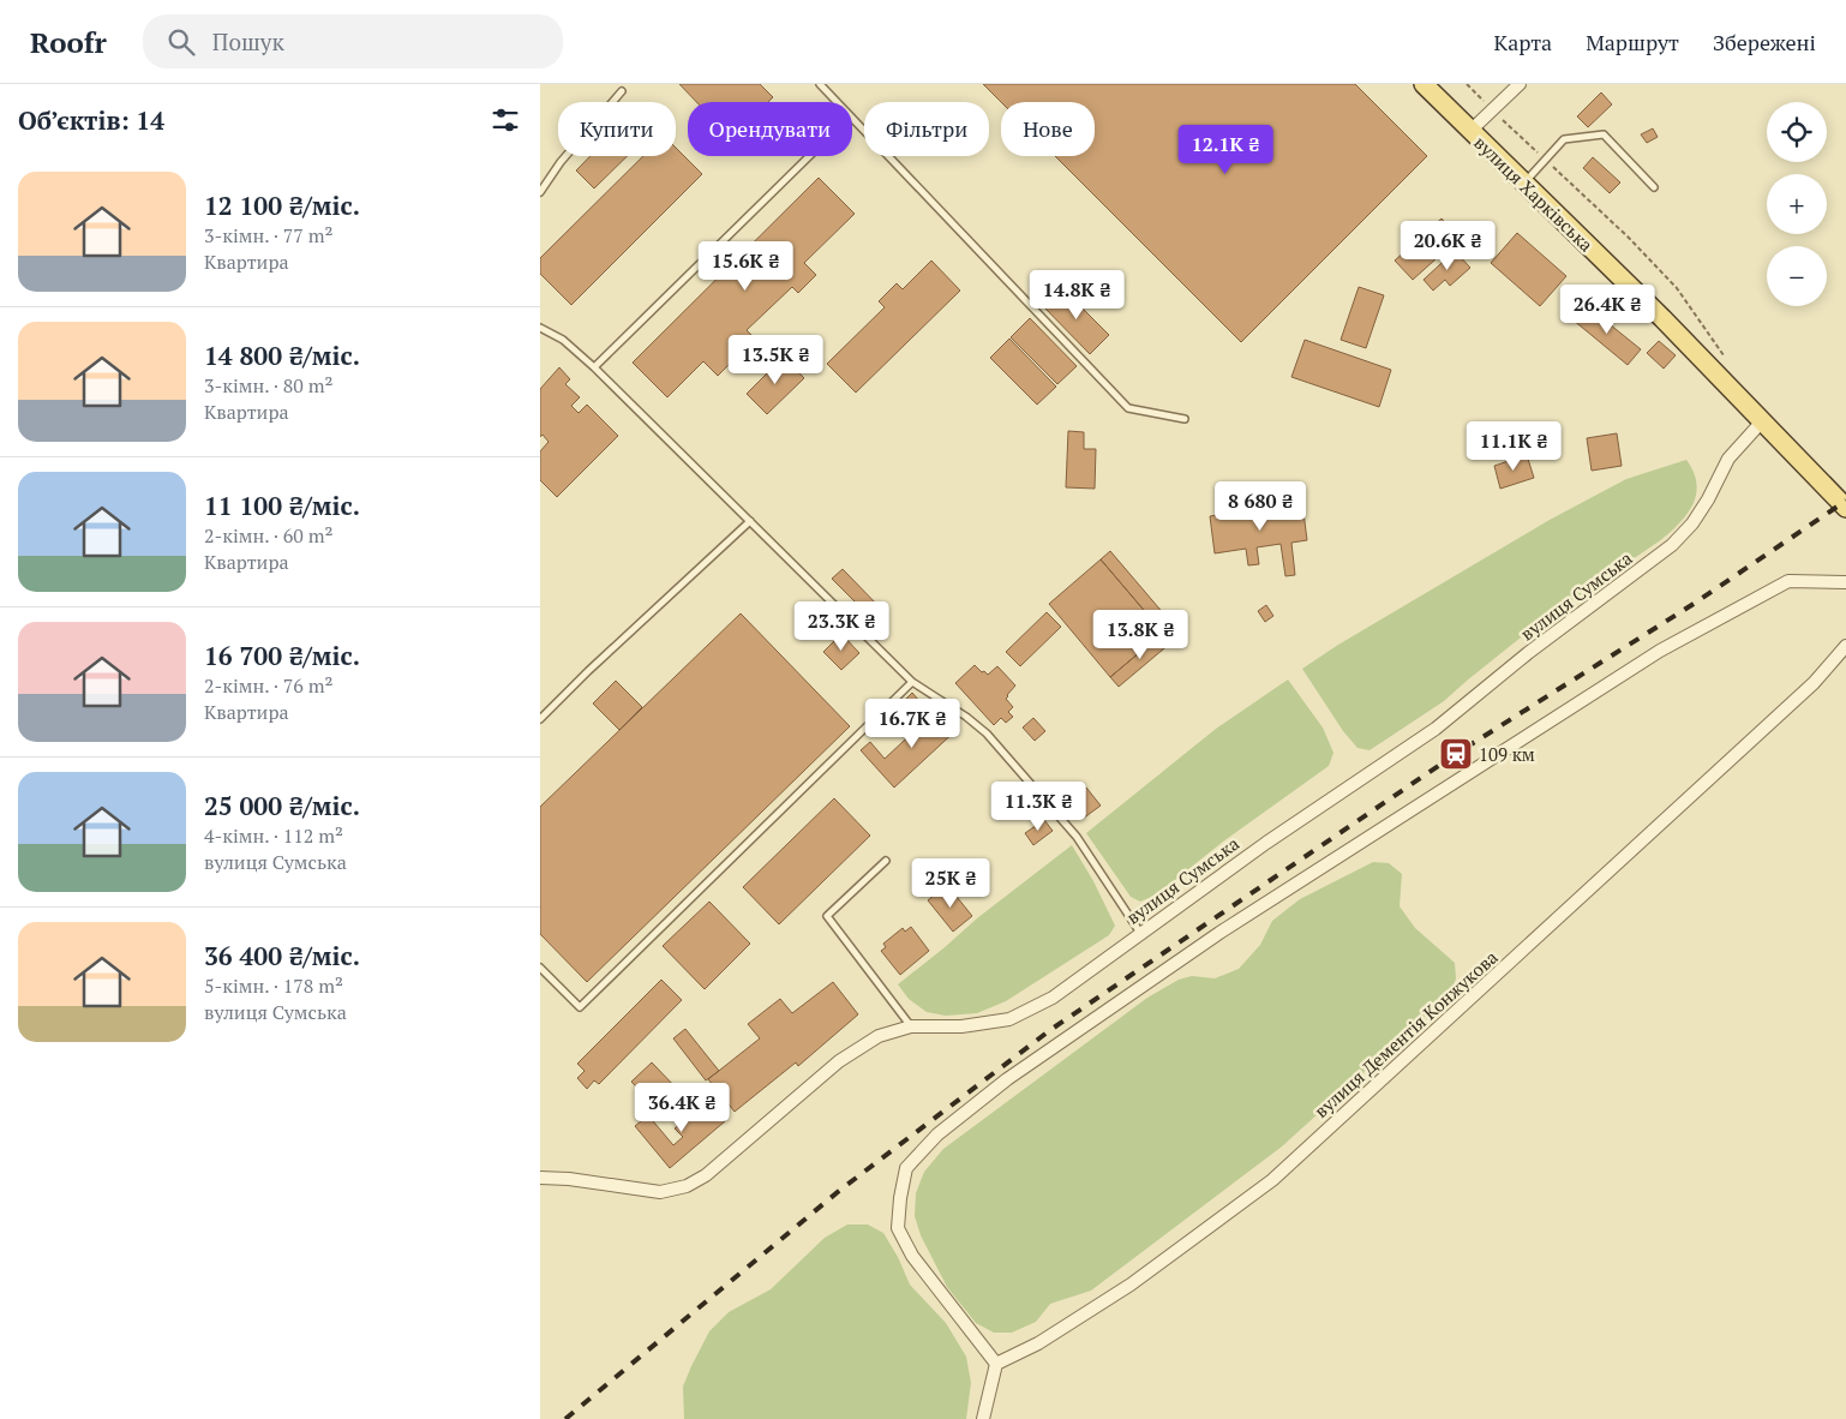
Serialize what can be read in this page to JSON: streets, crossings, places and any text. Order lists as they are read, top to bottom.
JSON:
{
  "streets": {
    "main road": ["вулиця Харківська"],
    "street": ["вулиця Сумська", "вулиця Дементія Конжукова"]
  },
  "crossings": [
    ["вулиця Харківська", "вулиця Сумська"]
  ],
  "places": {
    "station": ["109 км"]
  },
  "page": {
    "header": "Roofr",
    "search": "Пошук",
    "nav": ["Карта", "Маршрут", "Збережені"],
    "heading": "Об’єктів: 14",
    "map_buttons": ["+", "−"],
    "chip": [
      "Купити",
      "Орендувати",
      "Фільтри",
      "Нове"
    ],
    "price": [
      "12.1K ₴",
      "20.6K ₴",
      "15.6K ₴",
      "14.8K ₴",
      "26.4K ₴",
      "13.5K ₴",
      "11.1K ₴",
      "8 680 ₴",
      "23.3K ₴",
      "13.8K ₴",
      "16.7K ₴",
      "11.3K ₴",
      "25K ₴",
      "36.4K ₴"
    ],
    "list": [
      {
        "name": "12 100 ₴/міс.",
        "note": "3-кімн. · 77 m² · Квартира"
      },
      {
        "name": "14 800 ₴/міс.",
        "note": "3-кімн. · 80 m² · Квартира"
      },
      {
        "name": "11 100 ₴/міс.",
        "note": "2-кімн. · 60 m² · Квартира"
      },
      {
        "name": "16 700 ₴/міс.",
        "note": "2-кімн. · 76 m² · Квартира"
      },
      {
        "name": "25 000 ₴/міс.",
        "note": "4-кімн. · 112 m² · вулиця Сумська"
      },
      {
        "name": "36 400 ₴/міс.",
        "note": "5-кімн. · 178 m² · вулиця Сумська"
      }
    ]
  }
}
